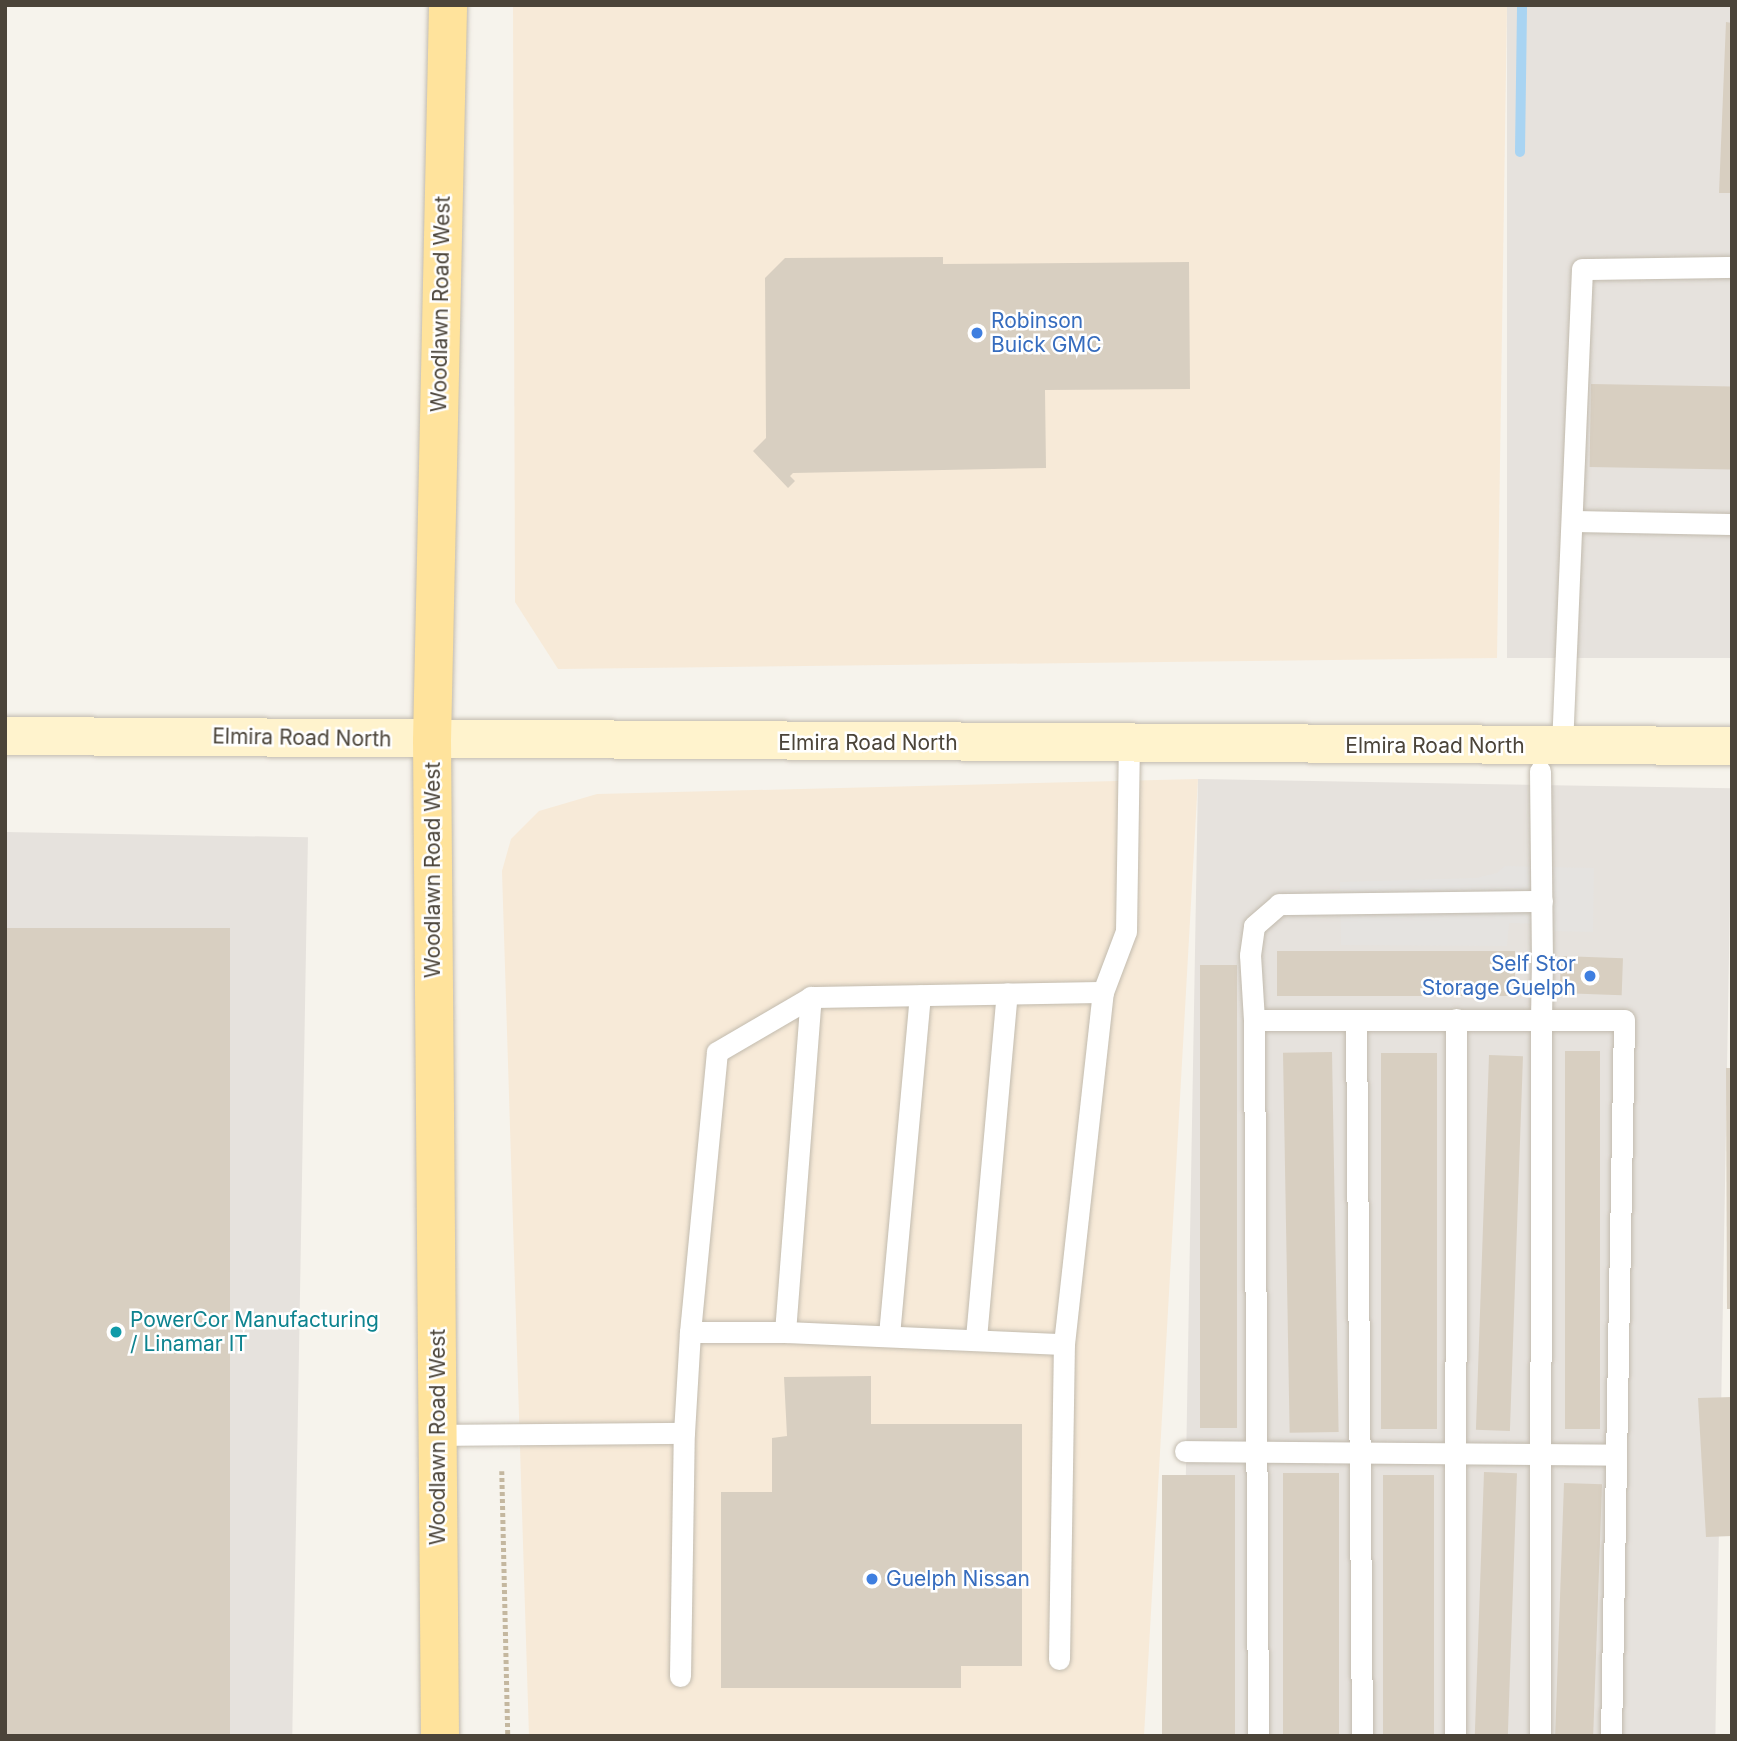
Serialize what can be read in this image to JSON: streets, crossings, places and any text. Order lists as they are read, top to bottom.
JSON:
{
  "streets": {
    "main road": ["Woodlawn Road West", "Elmira Road North"]
  },
  "crossings": [
    ["Woodlawn Road West", "Elmira Road North"]
  ],
  "places": [
    "Robinson Buick GMC",
    "Self Stor Storage Guelph",
    "PowerCor Manufacturing / Linamar IT",
    "Guelph Nissan"
  ]
}
